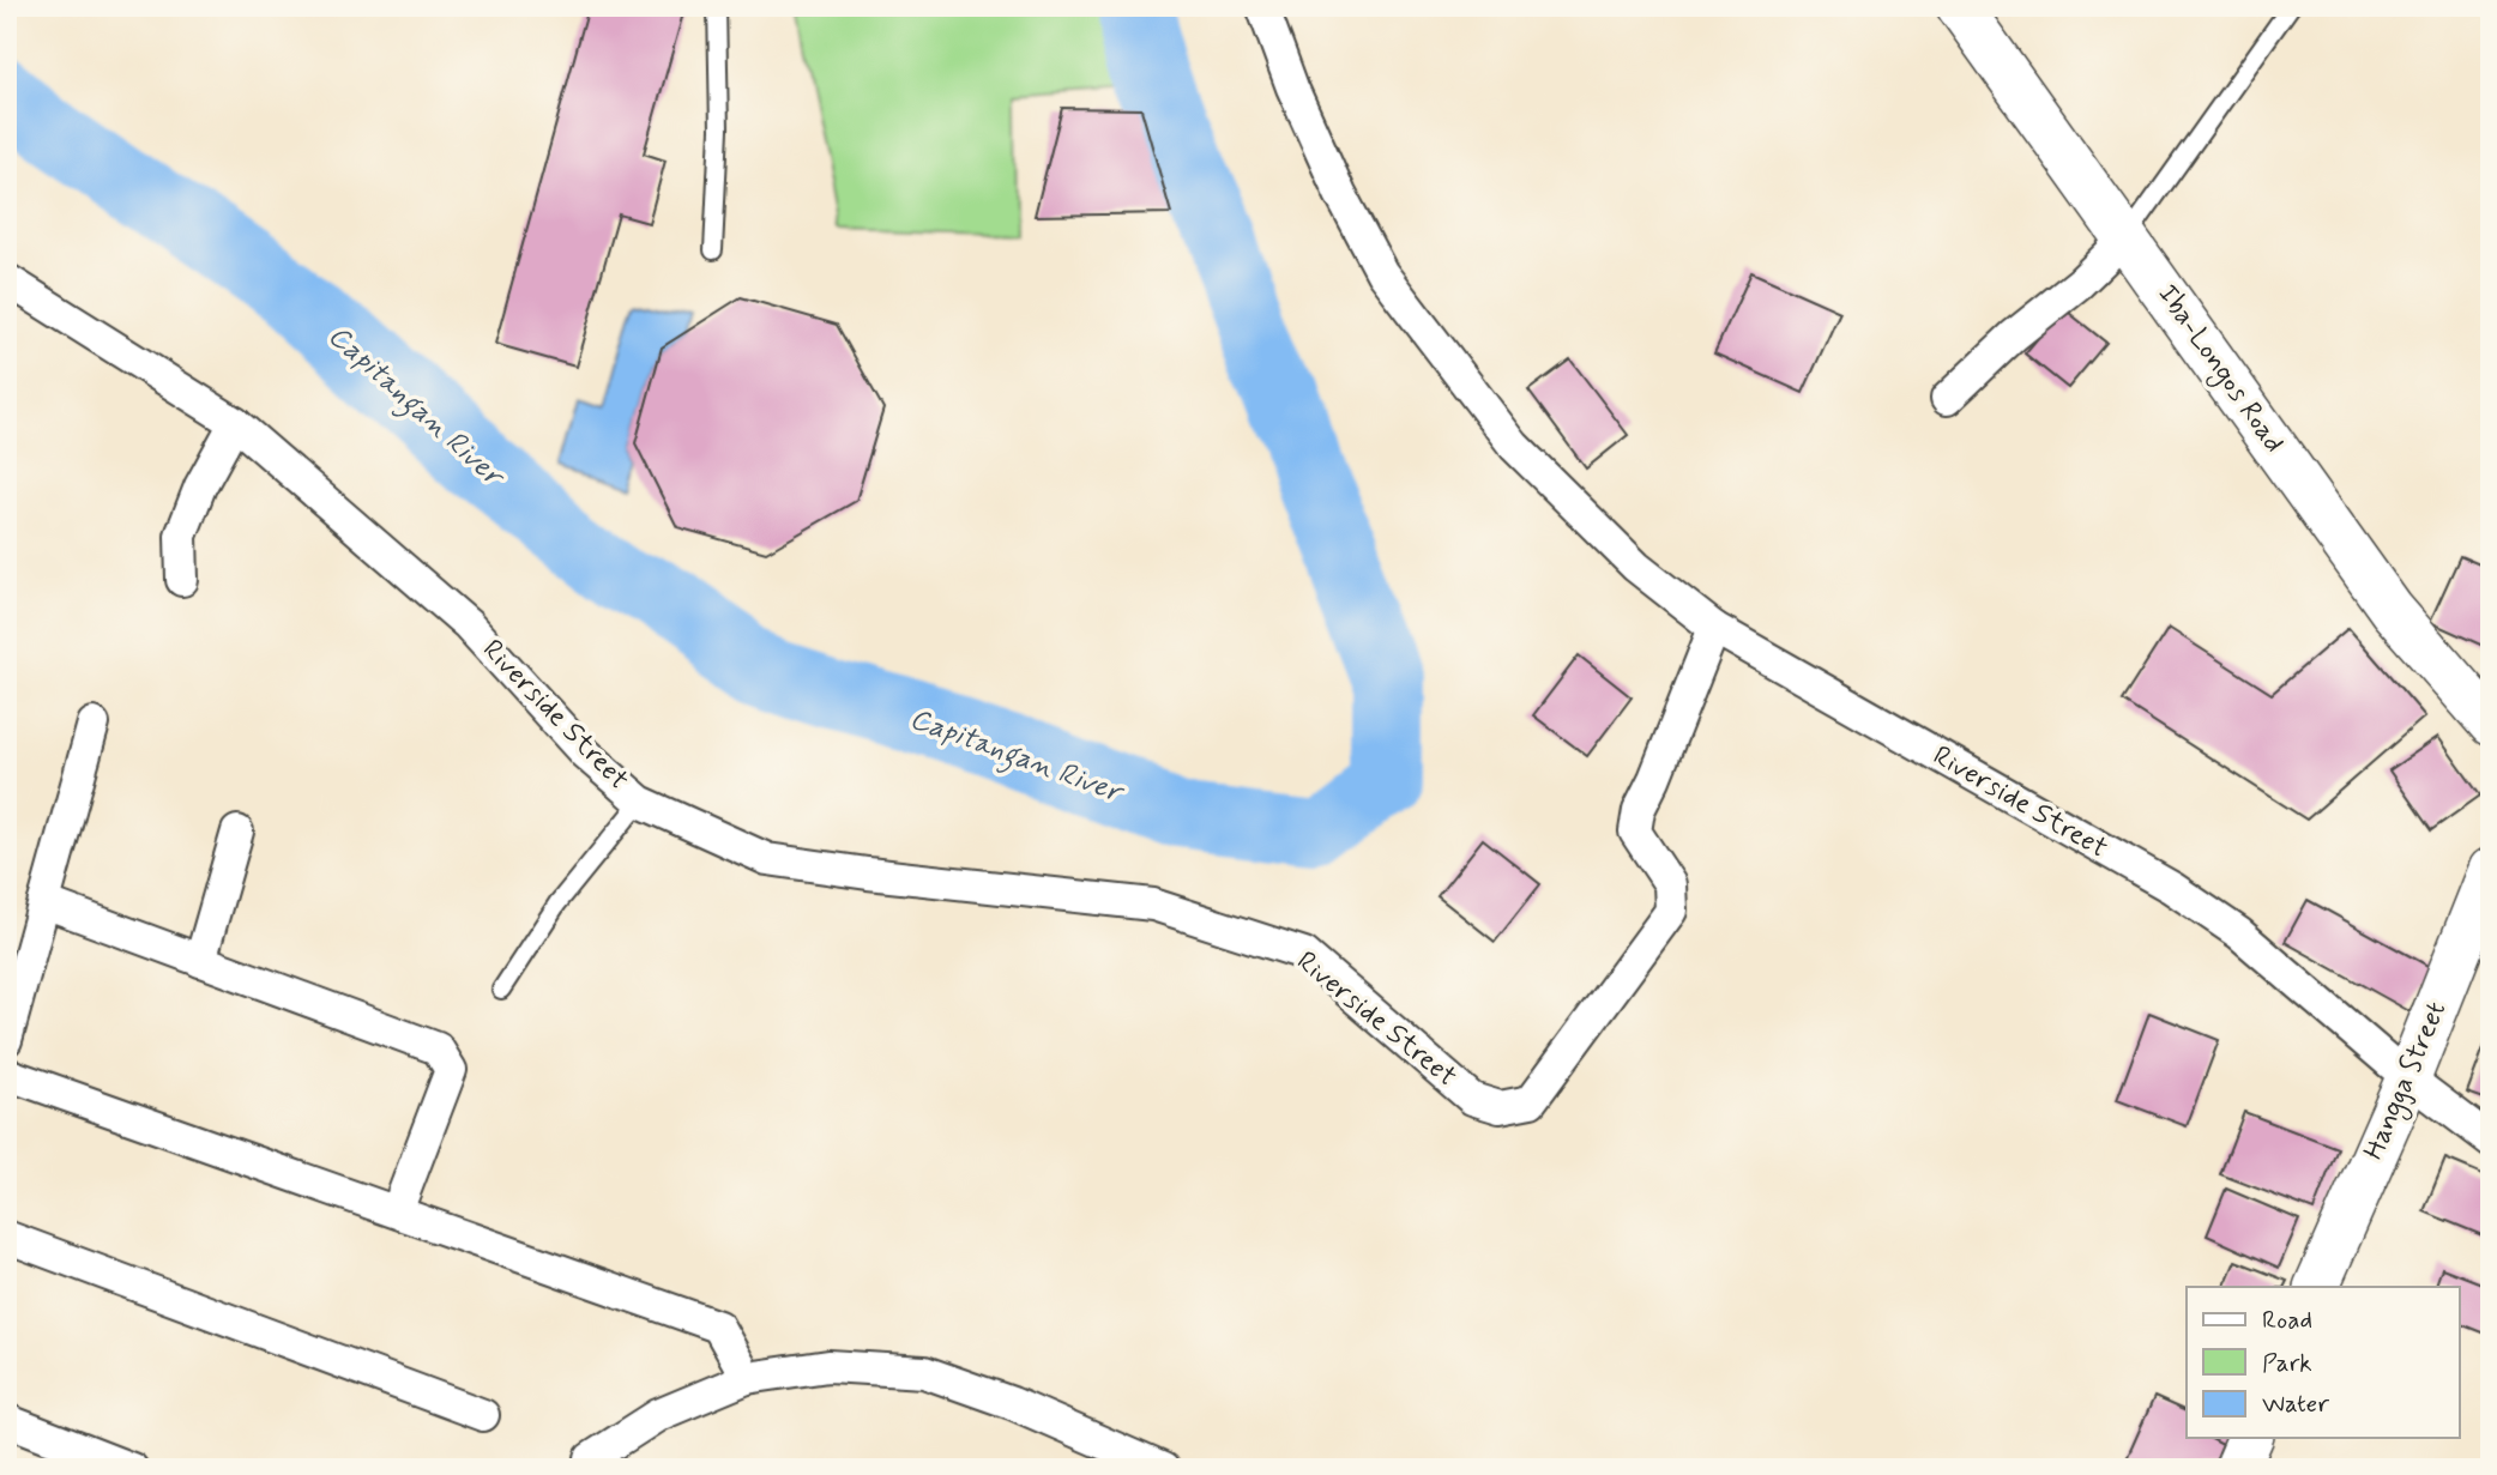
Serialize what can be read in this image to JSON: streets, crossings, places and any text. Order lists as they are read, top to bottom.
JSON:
{
  "streets": {
    "street": ["Iba-Longos Road", "Riverside Street", "Hangga Street"]
  },
  "crossings": [
    ["Riverside Street", "Hangga Street"]
  ],
  "water": ["Capitangan River"],
  "legend": ["Road", "Park", "Water"]
}
